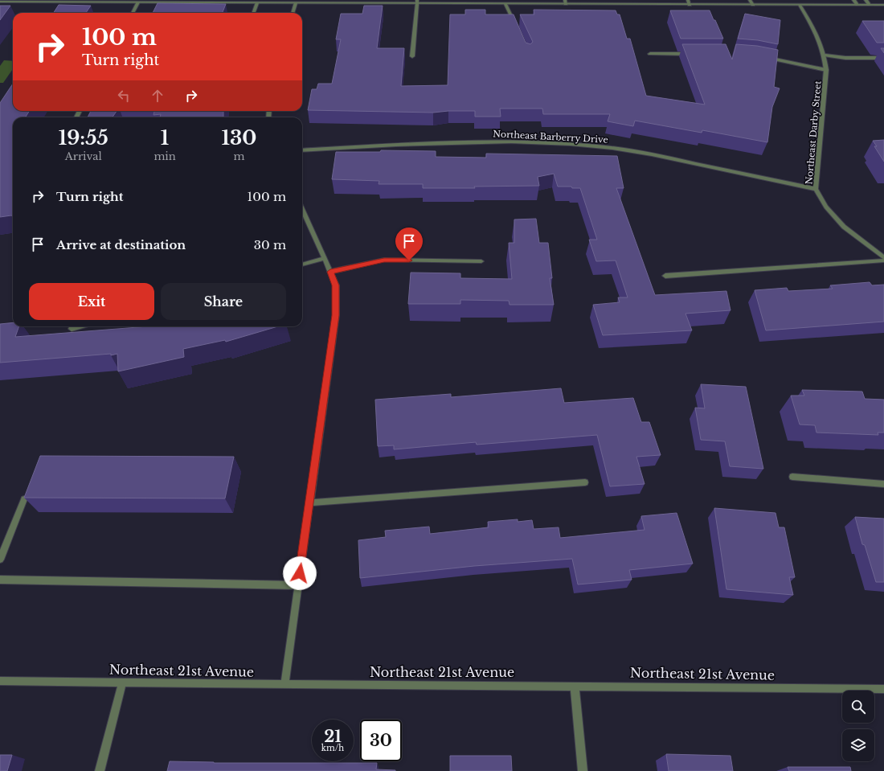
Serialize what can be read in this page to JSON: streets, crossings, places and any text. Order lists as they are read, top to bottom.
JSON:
{
  "streets": {
    "street": ["Northeast Darby Street", "Northeast Barberry Drive", "Northeast 21st Avenue"]
  },
  "crossings": [
    ["Northeast Darby Street", "Northeast Barberry Drive"]
  ],
  "page": {
    "turn": ["100 m", "Turn right"],
    "eta": [
      "19:55",
      "Arrival",
      "1",
      "min",
      "130",
      "m"
    ],
    "list": [
      {
        "name": "Turn right",
        "value": "100 m"
      },
      {
        "name": "Arrive at destination",
        "value": "30 m"
      }
    ],
    "buttons": ["Exit", "Share"],
    "speed": "21 km/h",
    "limit": "30"
  }
}
